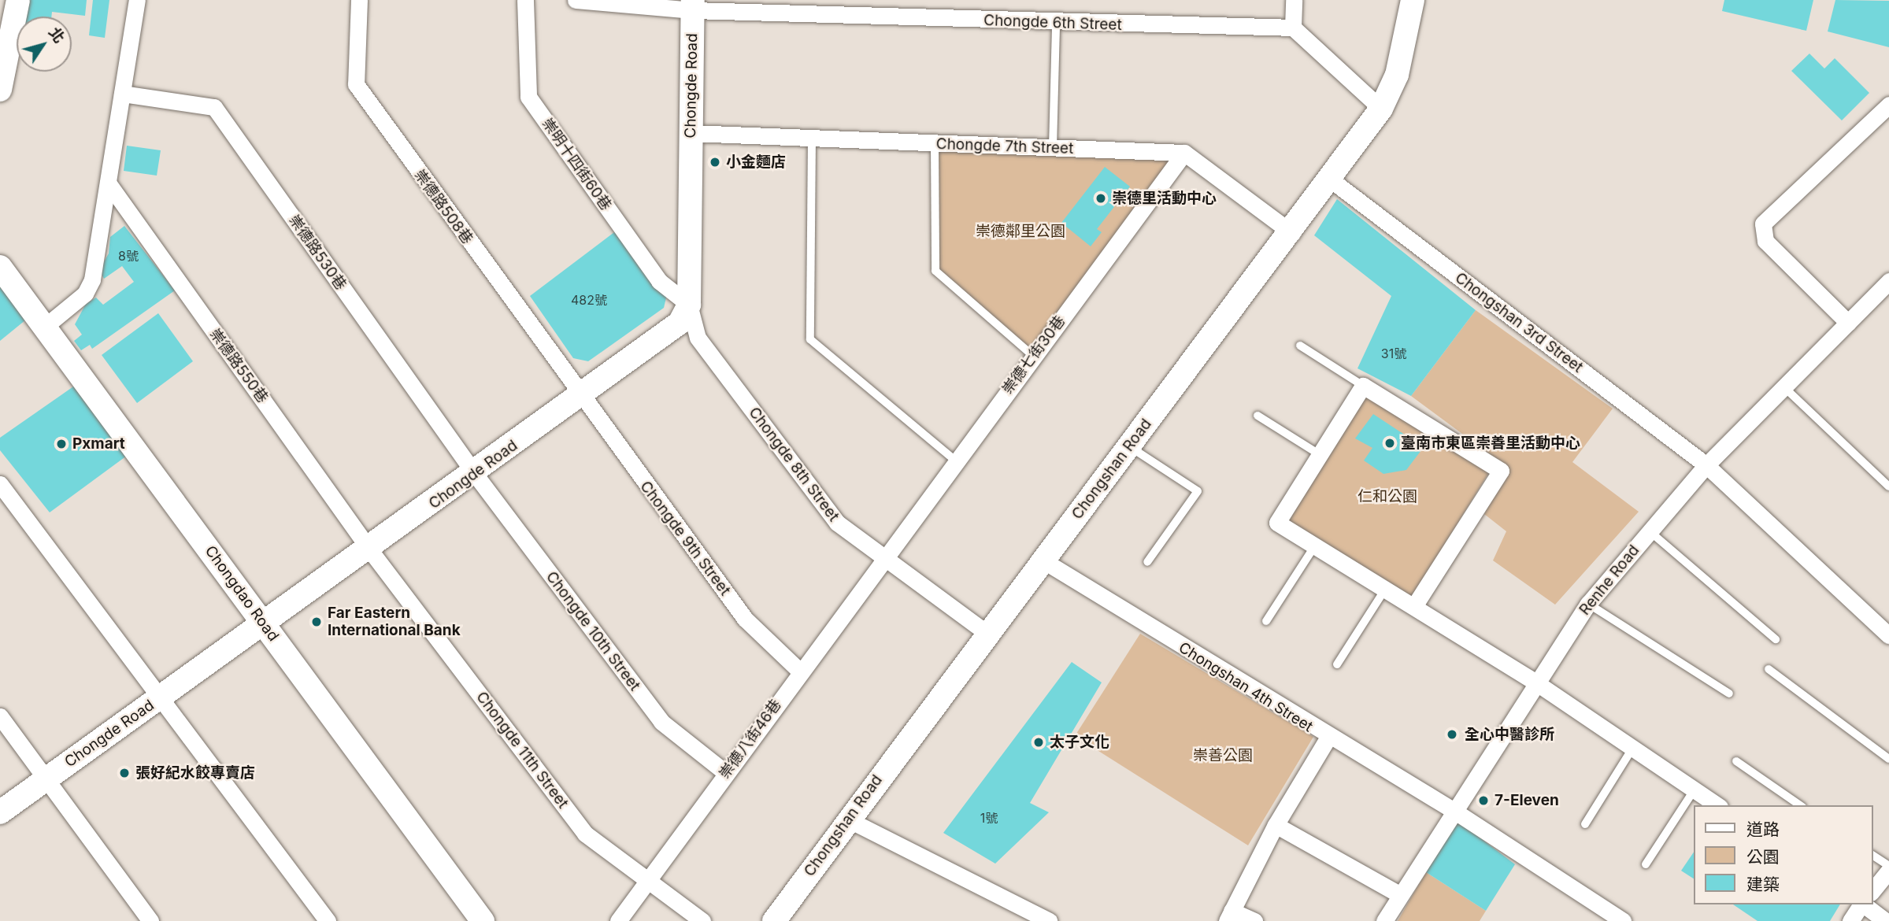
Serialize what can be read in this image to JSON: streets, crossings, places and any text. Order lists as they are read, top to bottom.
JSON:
{
  "streets": {
    "street": [
      "Chongde 6th Street",
      "Chongde Road",
      "Chongde 7th Street",
      "崇明十四街60巷",
      "崇德路508巷",
      "崇德路530巷",
      "Chongshan 3rd Street",
      "崇德七街30巷",
      "崇德路550巷",
      "Chongde 8th Street",
      "Chongshan Road",
      "Chongde 9th Street",
      "Renhe Road",
      "Chongdao Road",
      "Chongde 10th Street",
      "Chongshan 4th Street",
      "崇德八街46巷",
      "Chongde 11th Street"
    ]
  },
  "crossings": [
    ["Chongde 6th Street", "Chongde Road"],
    ["Chongde Road", "Chongde 7th Street"],
    ["Chongde Road", "崇明十四街60巷"],
    ["Chongde Road", "崇德路508巷"],
    ["Chongde Road", "崇德路530巷"],
    ["Chongde Road", "崇德路550巷"],
    ["Chongde Road", "Chongde 8th Street"],
    ["Chongde Road", "Chongde 9th Street"],
    ["Chongde Road", "Chongdao Road"],
    ["Chongde Road", "Chongde 10th Street"],
    ["Chongde Road", "Chongde 11th Street"],
    ["Chongde 7th Street", "崇德七街30巷"],
    ["崇明十四街60巷", "Chongde 8th Street"],
    ["崇德路508巷", "Chongde 9th Street"],
    ["崇德路530巷", "Chongde 10th Street"],
    ["Chongshan 3rd Street", "Chongshan Road"],
    ["Chongshan 3rd Street", "Renhe Road"],
    ["崇德七街30巷", "Chongde 8th Street"],
    ["崇德七街30巷", "崇德八街46巷"],
    ["崇德路550巷", "Chongde 11th Street"],
    ["Chongde 8th Street", "Chongshan Road"],
    ["Chongde 8th Street", "崇德八街46巷"],
    ["Chongshan Road", "Chongshan 4th Street"],
    ["Chongde 9th Street", "崇德八街46巷"],
    ["Renhe Road", "Chongshan 4th Street"],
    ["Chongde 10th Street", "崇德八街46巷"],
    ["崇德八街46巷", "Chongde 11th Street"]
  ],
  "parks": ["崇德鄰里公園", "仁和公園", "崇善公園"],
  "places": [
    "小金麵店",
    "崇德里活動中心",
    "臺南市東區崇善里活動中心",
    "Pxmart",
    "Far Eastern International Bank",
    "全心中醫診所",
    "太子文化",
    "張好紀水餃專賣店",
    "7-Eleven"
  ],
  "house_numbers": [
    "8號",
    "482號",
    "31號",
    "1號"
  ],
  "legend": ["道路", "公園", "建築"],
  "north": "top right"
}
